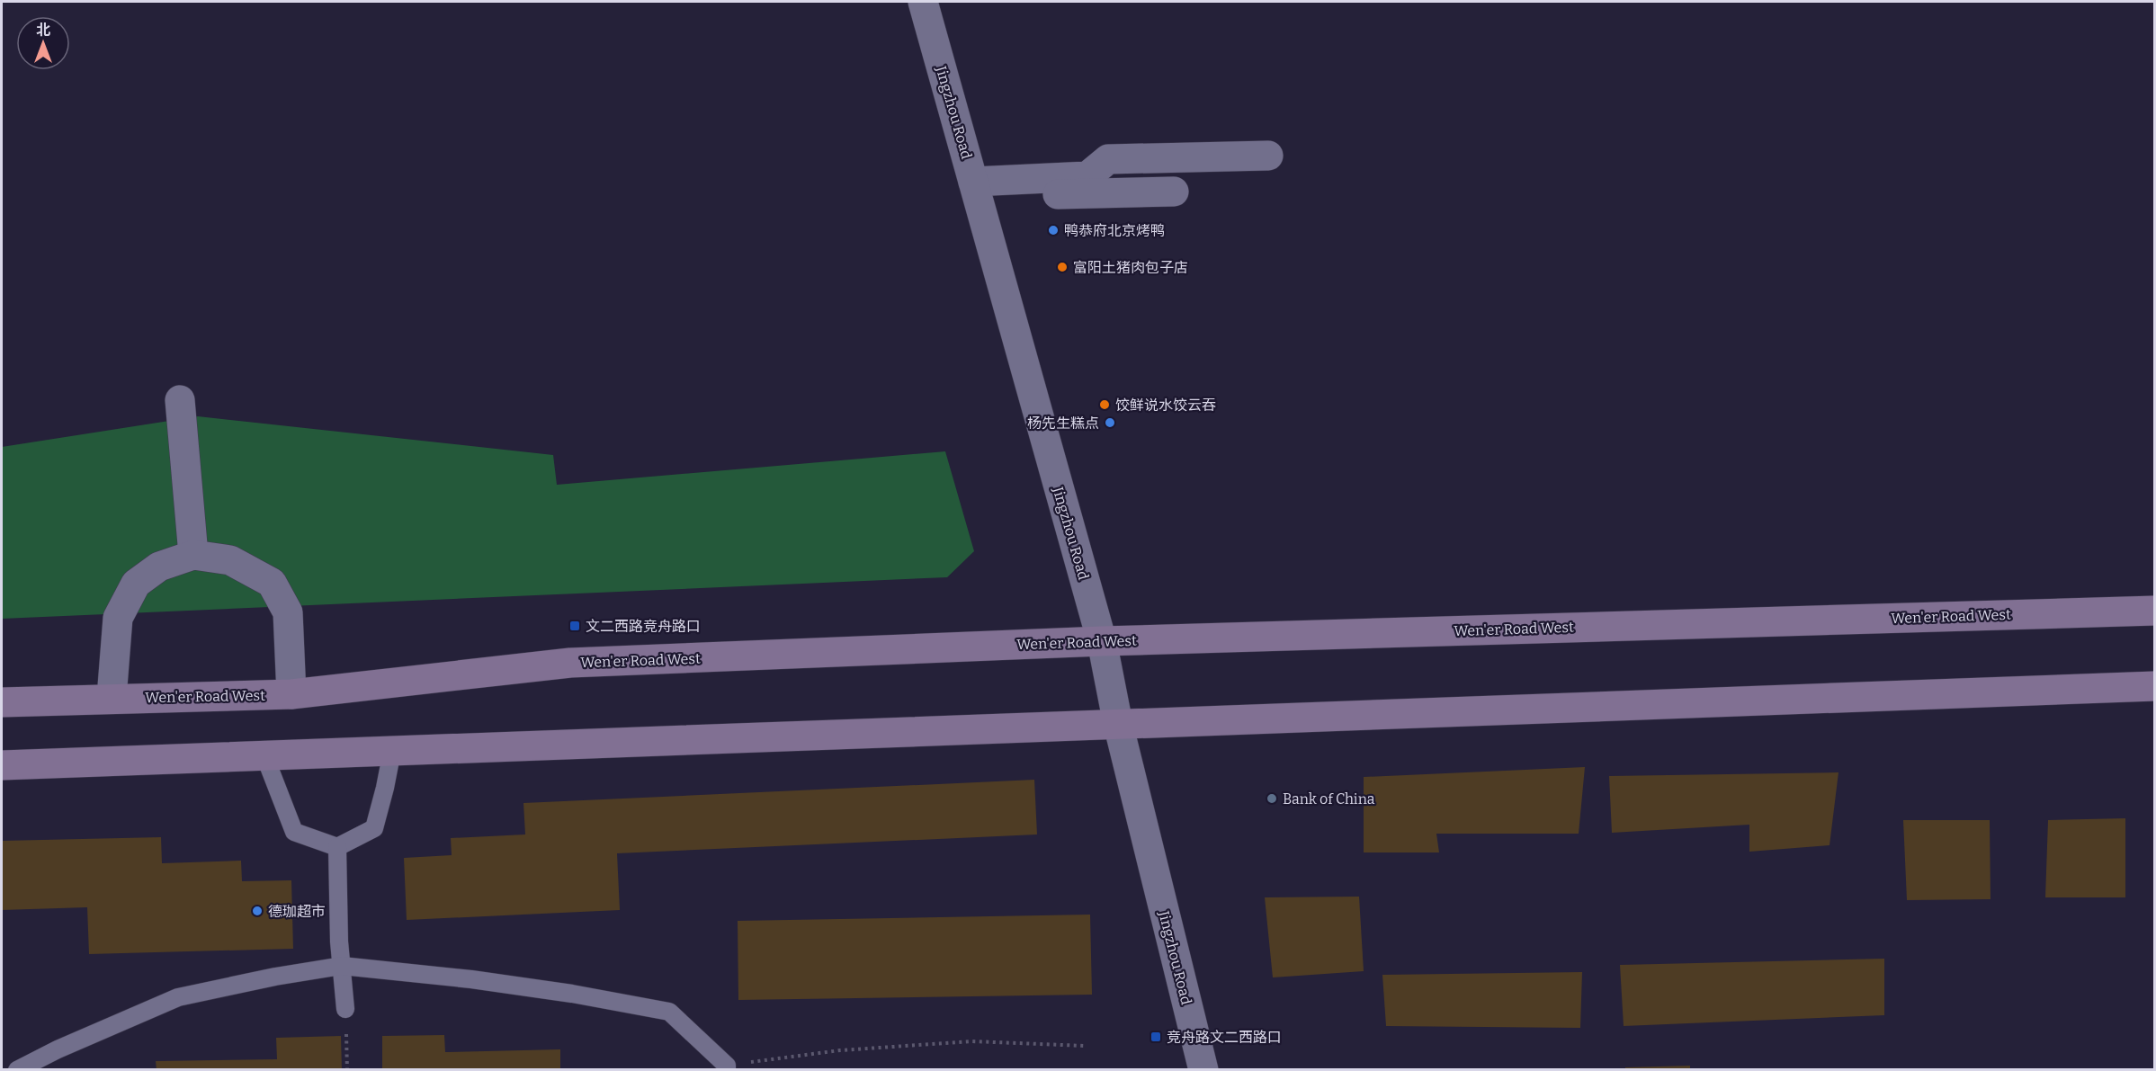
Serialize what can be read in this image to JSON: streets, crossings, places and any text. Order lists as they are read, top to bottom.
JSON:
{
  "streets": {
    "main road": ["Wen'er Road West"],
    "street": ["Jingzhou Road"]
  },
  "crossings": [
    ["Jingzhou Road", "Wen'er Road West"]
  ],
  "places": {
    "other": [
      "鸭恭府北京烤鸭",
      "富阳土猪肉包子店",
      "饺鲜说水饺云吞",
      "杨先生糕点",
      "Bank of China",
      "德珈超市"
    ],
    "transit": ["文二西路竞舟路口", "竞舟路文二西路口"]
  },
  "north": "top"
}
